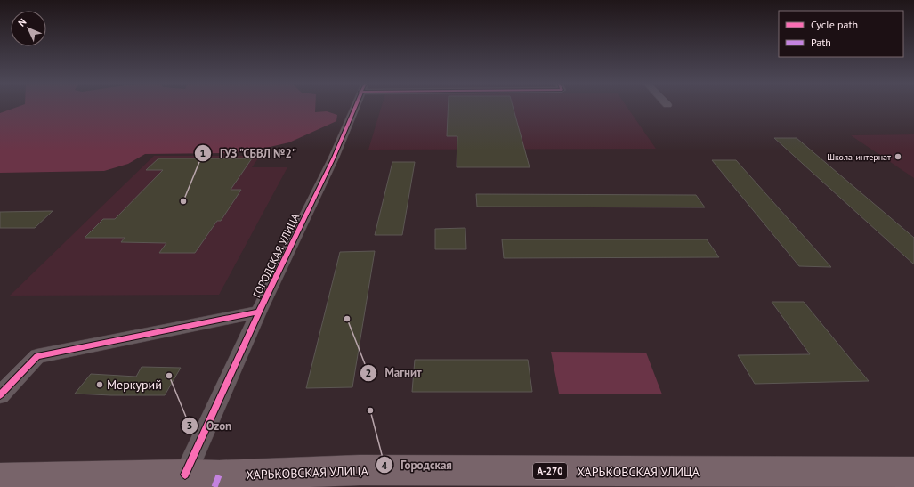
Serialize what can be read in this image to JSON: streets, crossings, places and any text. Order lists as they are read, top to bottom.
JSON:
{
  "streets": {
    "highway": ["А-270", "ХАРЬКОВСКАЯ УЛИЦА"],
    "street": ["ГОРОДСКАЯ УЛИЦА"]
  },
  "crossings": [
    ["ГОРОДСКАЯ УЛИЦА", "ХАРЬКОВСКАЯ УЛИЦА"]
  ],
  "places": [
    "Школа-интернат",
    "ГУЗ \"СБВЛ №2\"",
    "Магнит",
    "Ozon",
    "Меркурий",
    "Городская"
  ],
  "legend": ["Cycle path", "Path"],
  "north": "top left"
}
